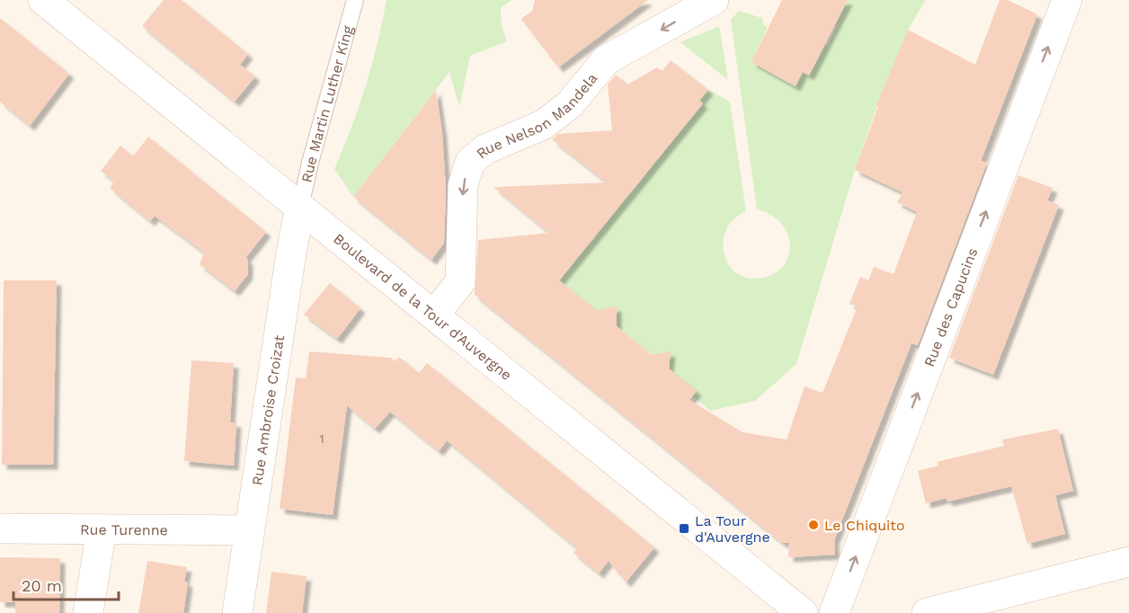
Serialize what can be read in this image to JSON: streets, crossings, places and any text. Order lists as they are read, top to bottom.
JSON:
{
  "streets": {
    "street": [
      "Rue Nelson Mandela",
      "Boulevard de la Tour d'Auvergne",
      "Rue des Capucins",
      "Rue Ambroise Croizat",
      "Rue Turenne"
    ],
    "lane": ["Rue Martin Luther King"]
  },
  "crossings": [
    ["Rue Martin Luther King", "Boulevard de la Tour d'Auvergne"],
    ["Rue Martin Luther King", "Rue Ambroise Croizat"],
    ["Rue Nelson Mandela", "Boulevard de la Tour d'Auvergne"],
    ["Boulevard de la Tour d'Auvergne", "Rue Ambroise Croizat"],
    ["Rue Ambroise Croizat", "Rue Turenne"]
  ],
  "one_way": ["Rue Nelson Mandela", "Rue des Capucins"],
  "places": {
    "other": ["Le Chiquito"],
    "transit": ["La Tour d'Auvergne"]
  },
  "house_numbers": ["1"],
  "scale_bar": "20 m"
}
